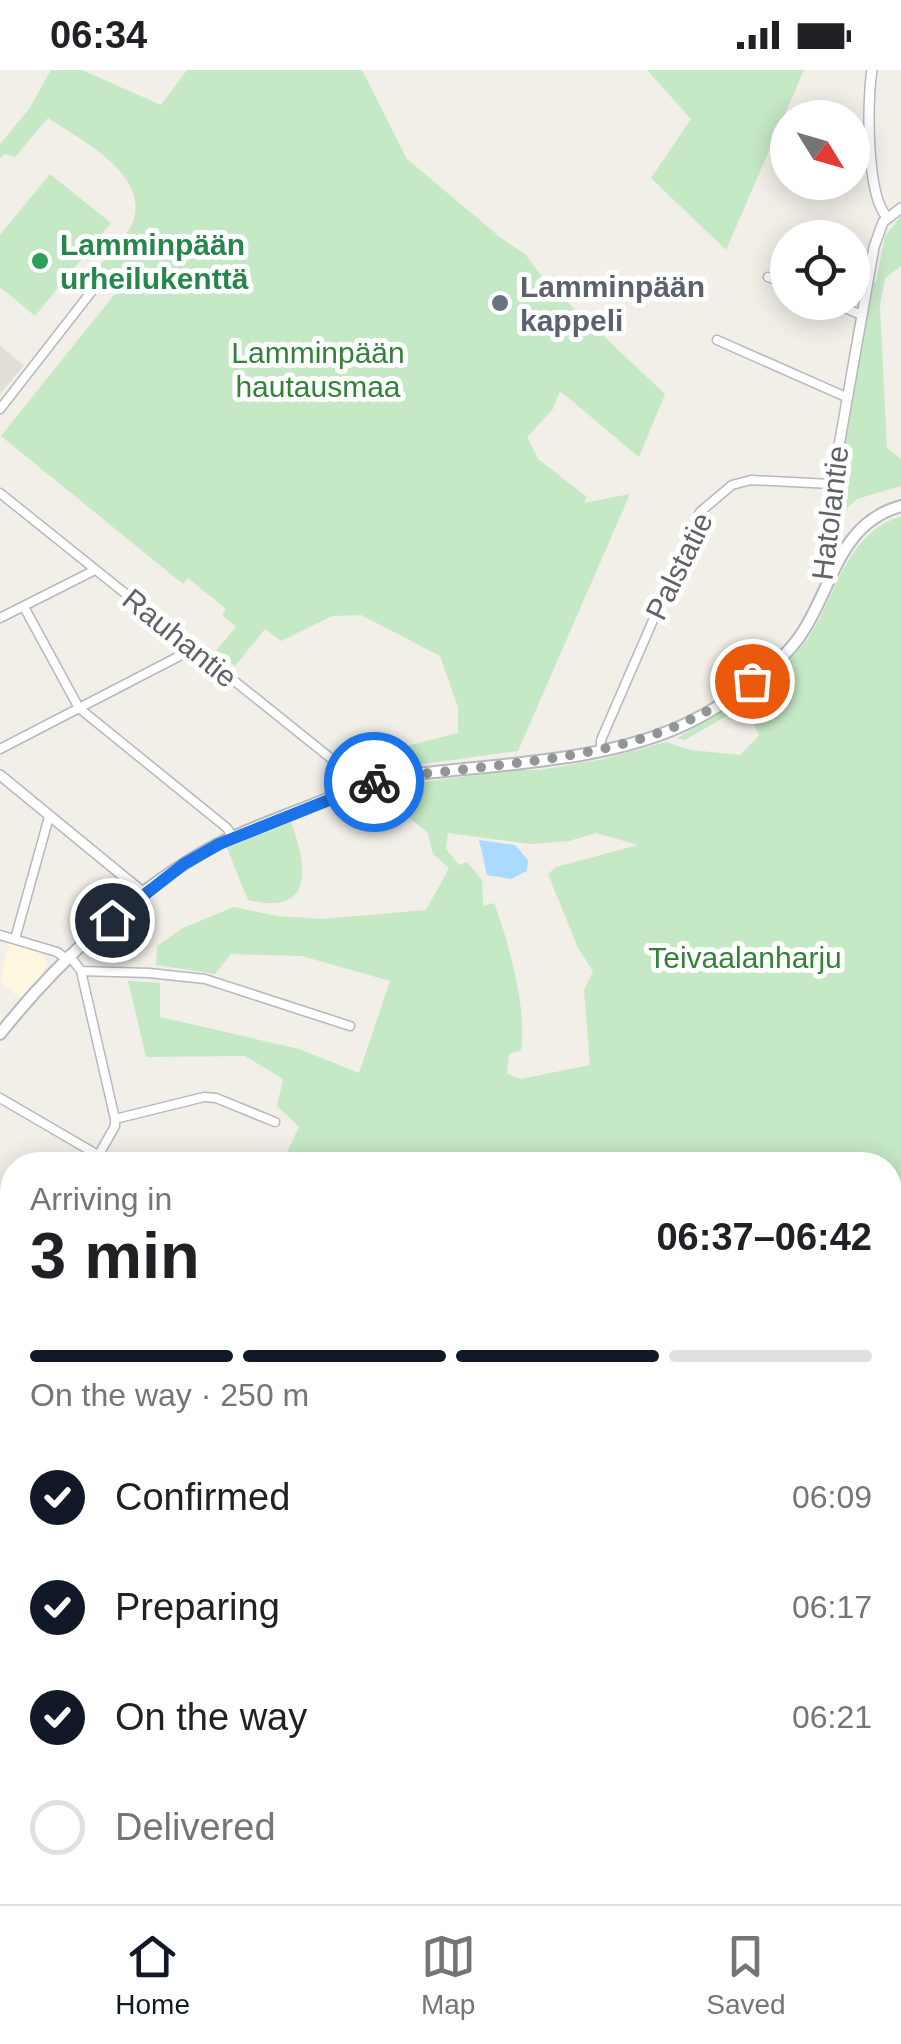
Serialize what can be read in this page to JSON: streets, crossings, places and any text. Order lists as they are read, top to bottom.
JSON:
{
  "streets": {
    "main road": ["Hatolantie"],
    "street": ["Palstatie", "Rauhantie"]
  },
  "crossings": [
    ["Hatolantie", "Palstatie"],
    ["Hatolantie", "Rauhantie"]
  ],
  "parks": ["Lamminpään hautausmaa", "Teivaalanharju"],
  "places": ["Lamminpään urheilukenttä", "Lamminpään kappeli"],
  "north": "bottom right",
  "page": {
    "status": "06:34",
    "heading": ["3 min", "Arriving in", "06:37–06:42"],
    "bar": "On the way · 250 m",
    "list": [
      ["Confirmed", "06:09"],
      ["Preparing", "06:17"],
      ["On the way", "06:21"],
      "Delivered"
    ],
    "tabs": ["Home", "Map", "Saved"]
  }
}
